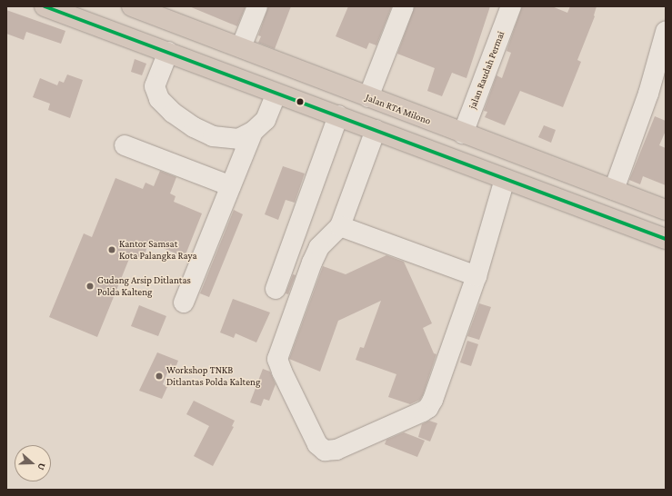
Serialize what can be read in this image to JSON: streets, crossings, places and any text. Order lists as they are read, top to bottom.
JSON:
{
  "streets": {
    "highway": ["Jalan RTA Milono"],
    "street": ["jalan Raudah Permai"]
  },
  "crossings": [
    ["jalan Raudah Permai", "Jalan RTA Milono"]
  ],
  "places": ["Kantor Samsat Kota Palangka Raya", "Gudang Arsip Ditlantas Polda Kalteng", "Workshop TNKB Ditlantas Polda Kalteng"],
  "north": "right"
}
